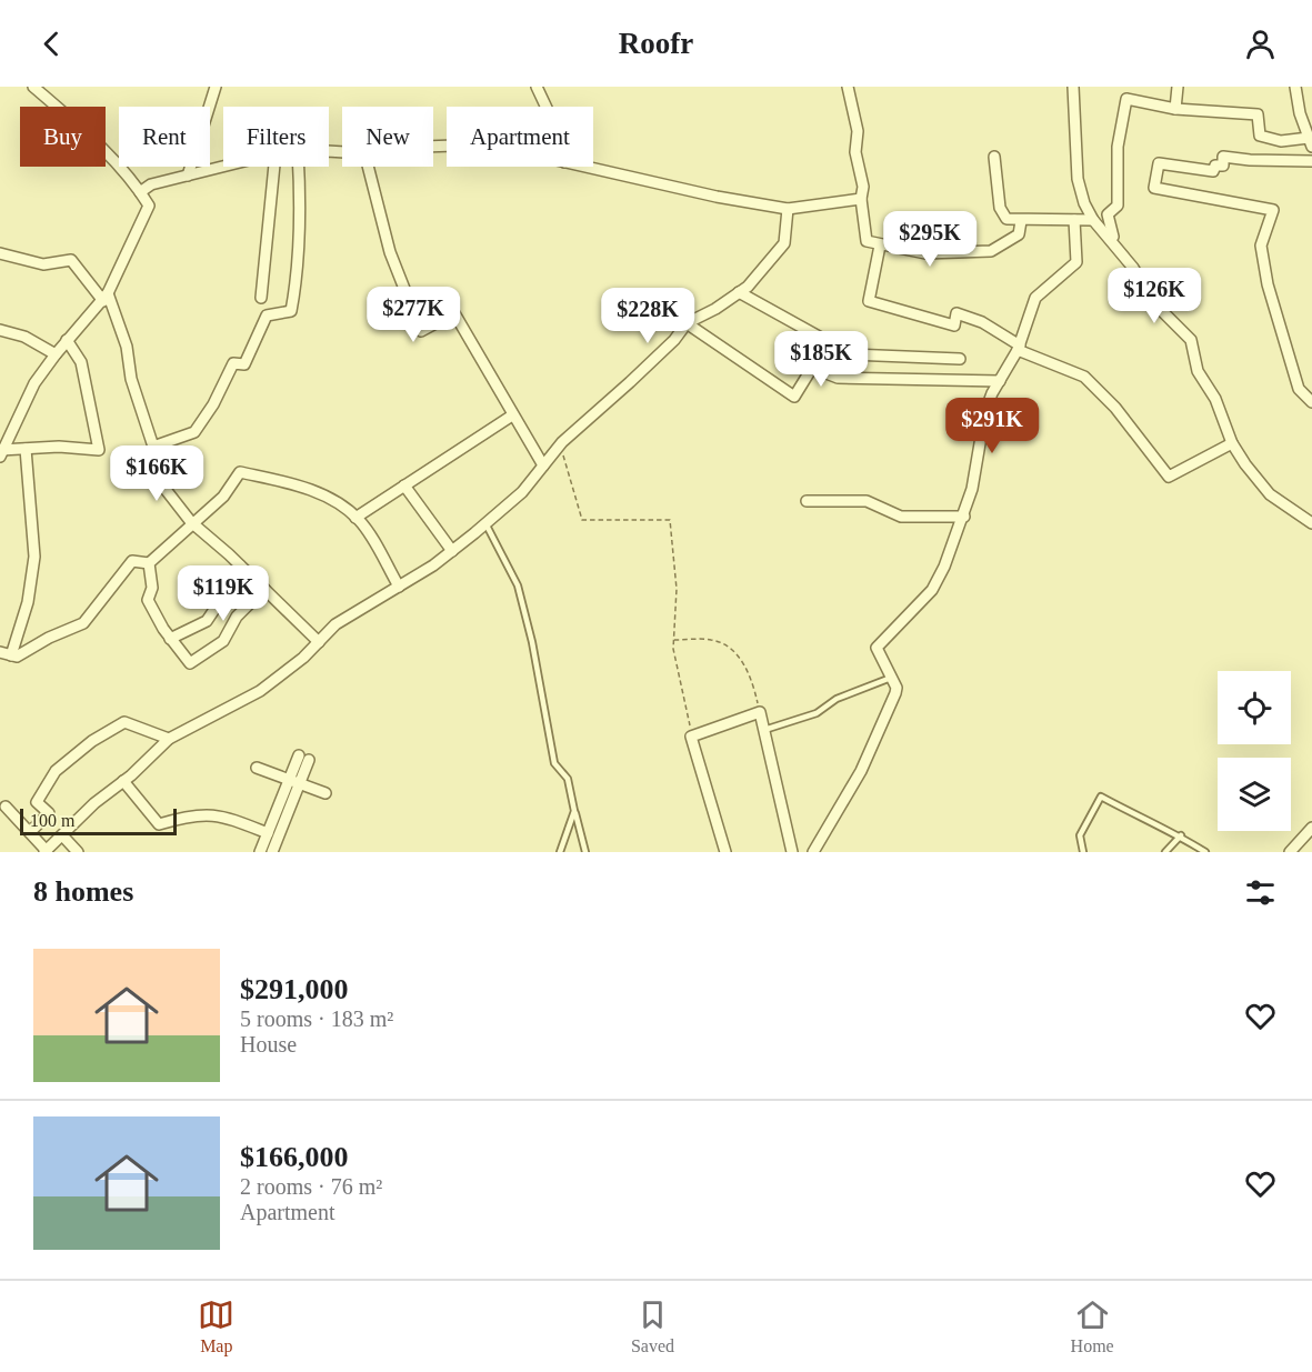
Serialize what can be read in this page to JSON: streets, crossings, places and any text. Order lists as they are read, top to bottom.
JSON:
{
  "scale_bar": "100 m",
  "page": {
    "header": "Roofr",
    "chip": [
      "Buy",
      "Rent",
      "Filters",
      "New",
      "Apartment"
    ],
    "price": [
      "$295K",
      "$126K",
      "$277K",
      "$228K",
      "$185K",
      "$291K",
      "$166K",
      "$119K"
    ],
    "scale": "100 m",
    "heading": "8 homes",
    "list": [
      {
        "name": "$291,000",
        "note": "5 rooms · 183 m² · House"
      },
      {
        "name": "$166,000",
        "note": "2 rooms · 76 m² · Apartment"
      }
    ],
    "tabs": ["Map", "Saved", "Home"]
  }
}
